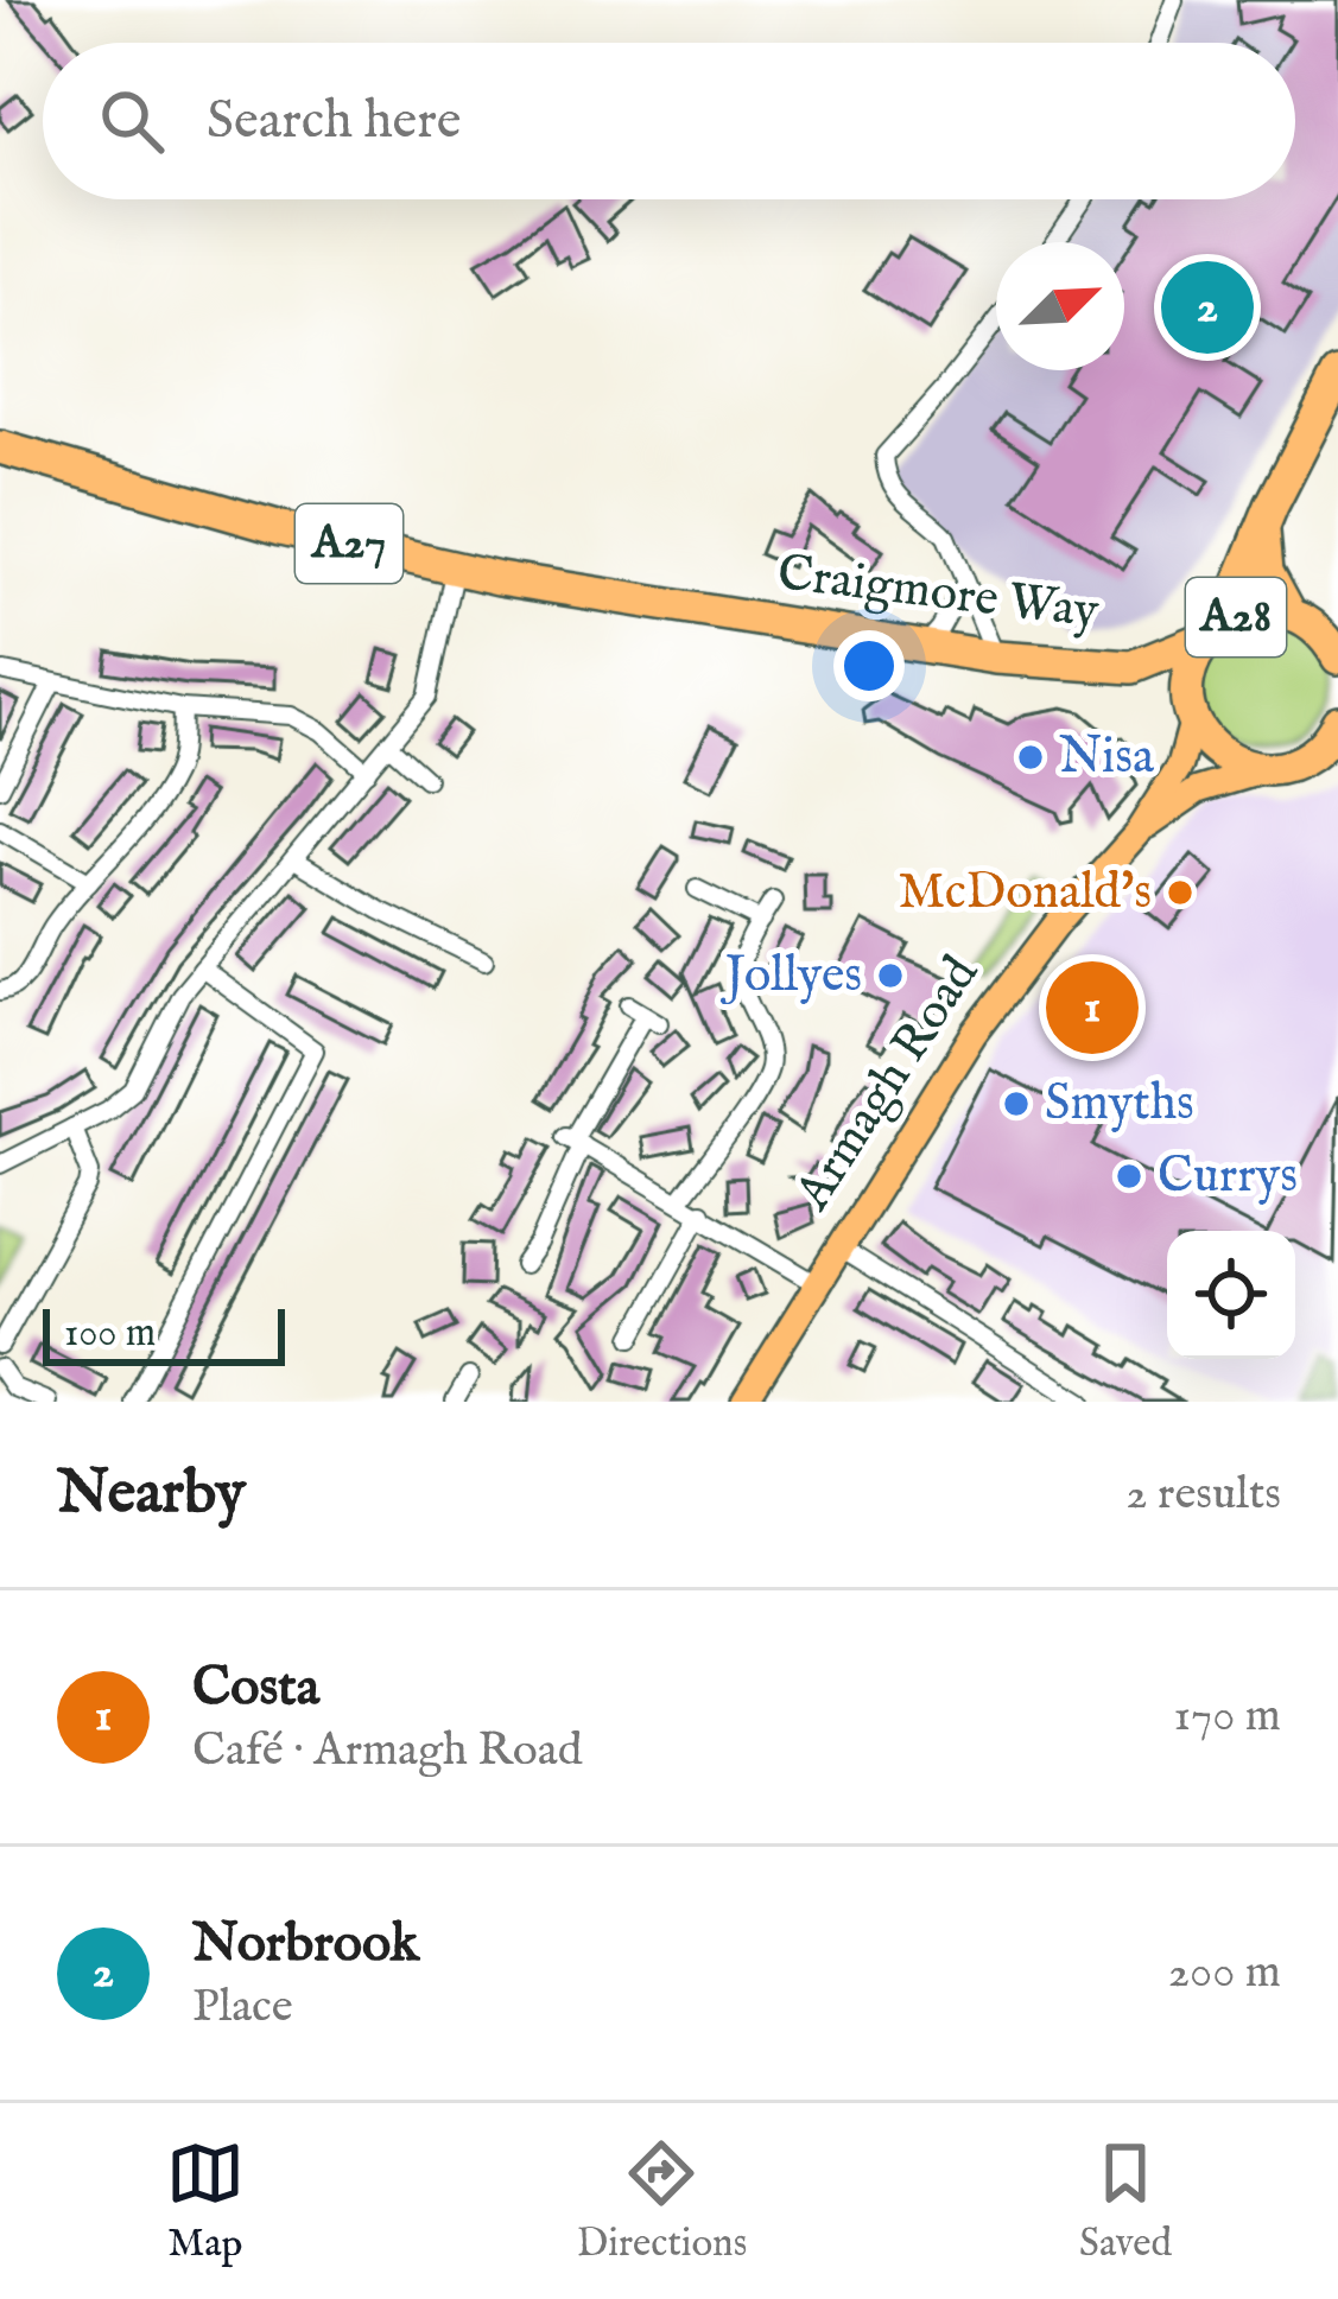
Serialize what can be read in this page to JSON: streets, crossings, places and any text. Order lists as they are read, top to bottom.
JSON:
{
  "streets": {
    "highway": ["A27", "Craigmore Way", "A28"],
    "main road": ["Armagh Road"]
  },
  "crossings": [
    ["Craigmore Way", "A28"],
    ["Craigmore Way", "Armagh Road"],
    ["A28", "Armagh Road"]
  ],
  "places": [
    "Nisa",
    "McDonald's",
    "Jollyes",
    "Smyths",
    "Currys"
  ],
  "scale_bar": "100 m",
  "north": "top right",
  "page": {
    "search": "Search here",
    "pins": ["2", "1"],
    "scale": "100 m",
    "heading": ["Nearby", "2 results"],
    "list": [
      {
        "mark": "1",
        "name": "Costa",
        "note": "Café · Armagh Road",
        "value": "170 m"
      },
      {
        "mark": "2",
        "name": "Norbrook",
        "note": "Place",
        "value": "200 m"
      }
    ],
    "nav": ["Map", "Directions", "Saved"]
  }
}
